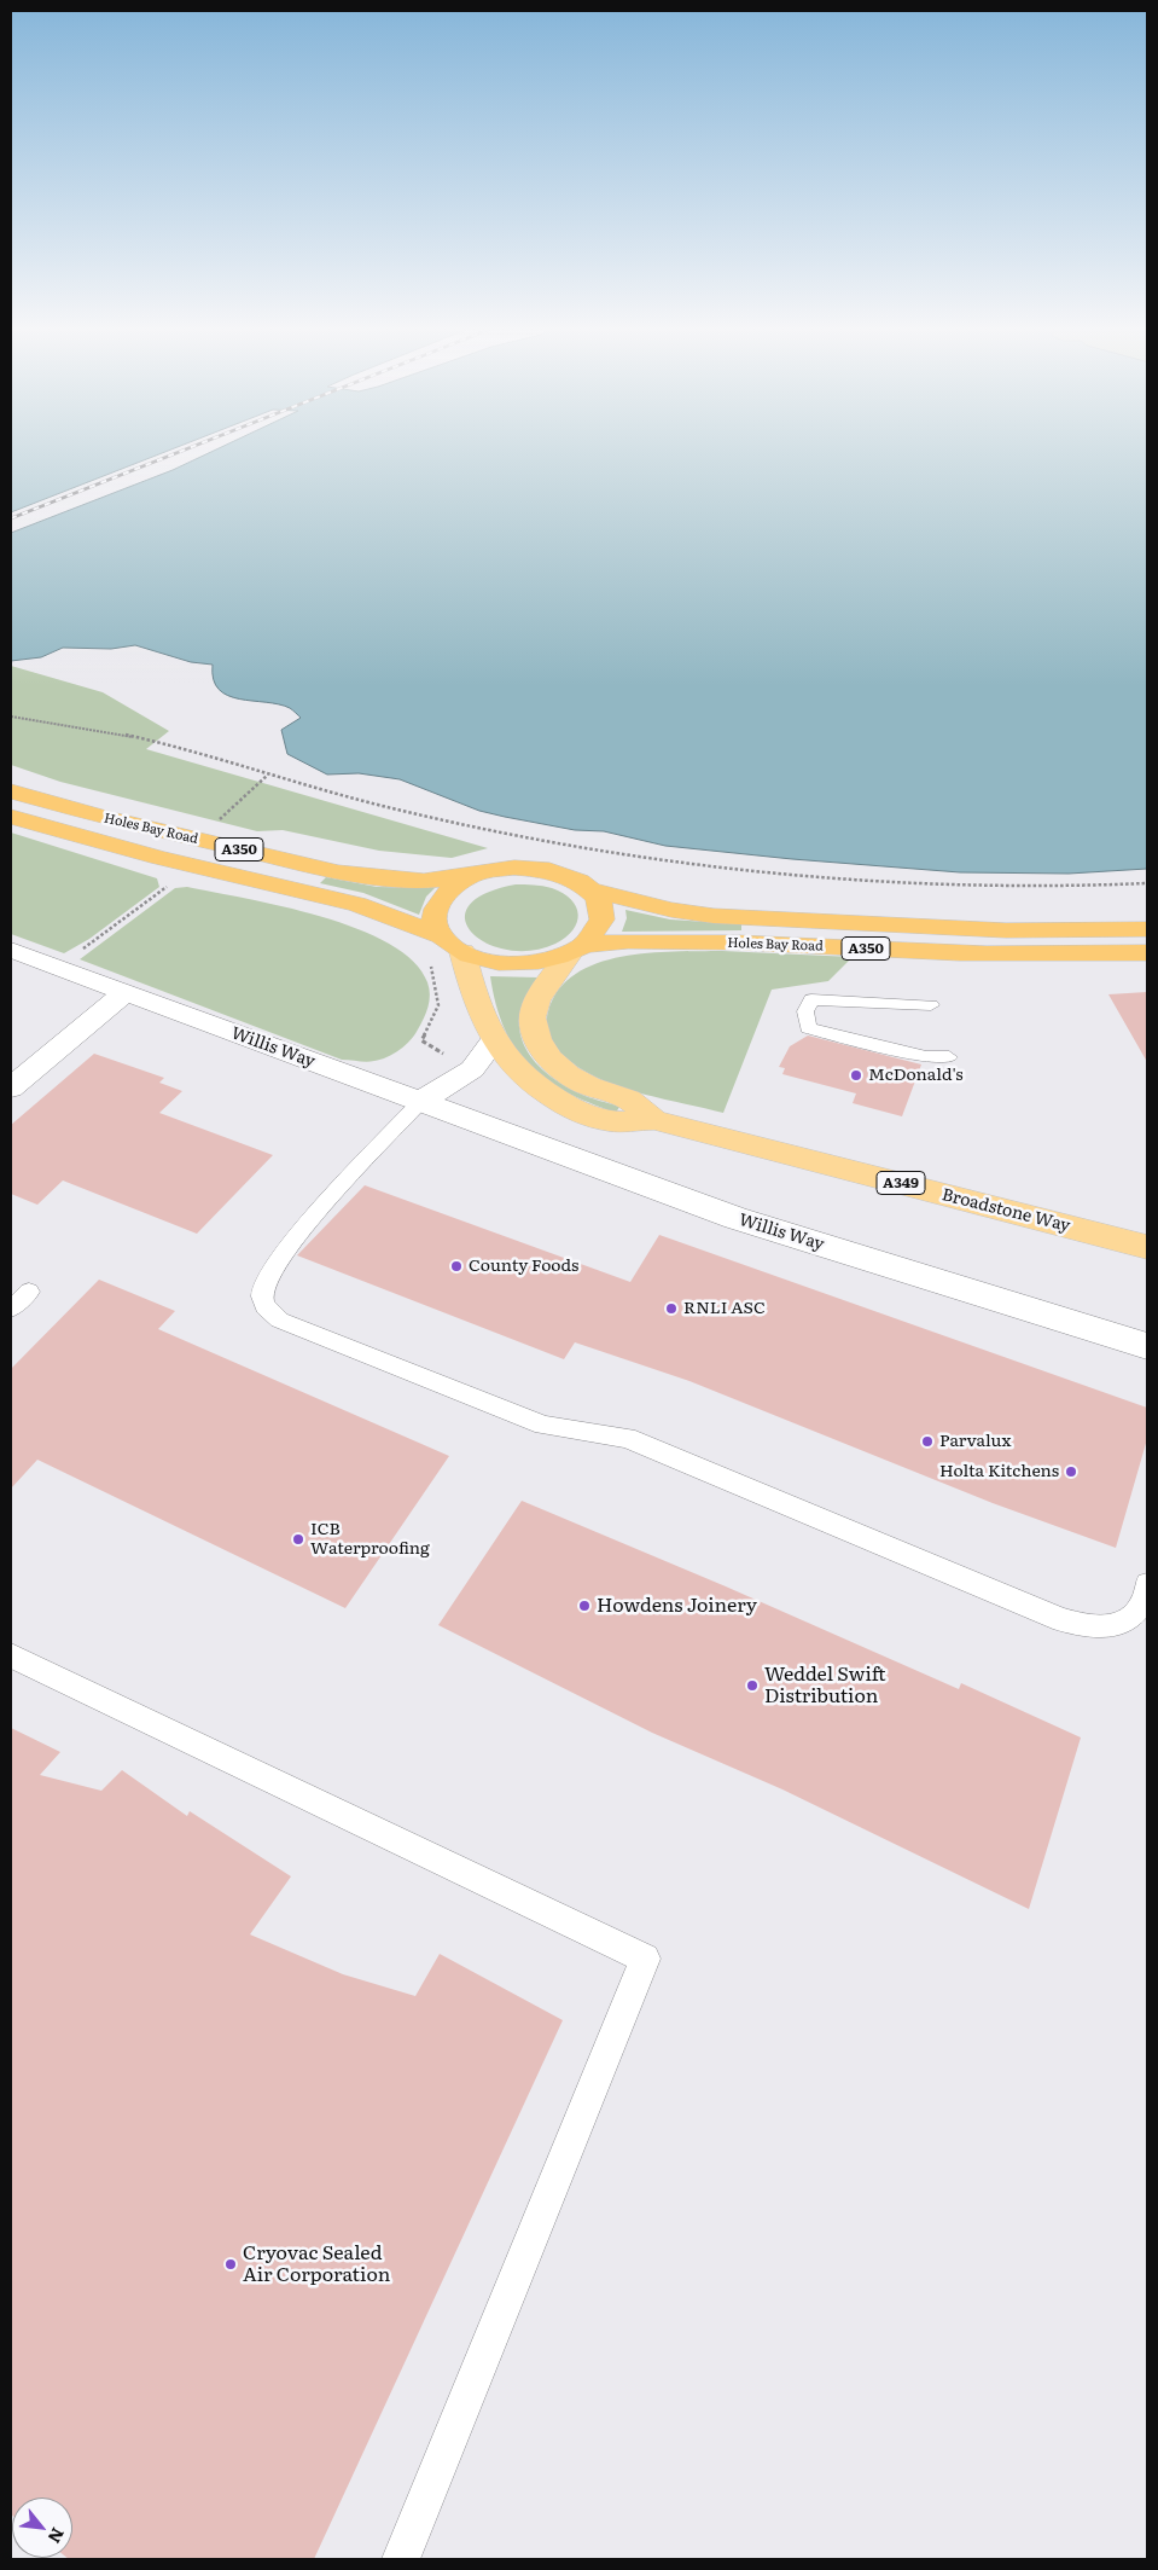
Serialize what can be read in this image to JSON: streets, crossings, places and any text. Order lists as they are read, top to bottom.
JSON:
{
  "streets": {
    "highway": ["Holes Bay Road", "A350"],
    "main road": ["A349", "Broadstone Way"],
    "street": ["Willis Way"]
  },
  "crossings": [
    ["Holes Bay Road", "Broadstone Way"]
  ],
  "places": [
    "McDonald's",
    "County Foods",
    "RNLI ASC",
    "Parvalux",
    "Holta Kitchens",
    "ICB Waterproofing",
    "Howdens Joinery",
    "Weddel Swift Distribution",
    "Cryovac Sealed Air Corporation"
  ],
  "north": "bottom right"
}
